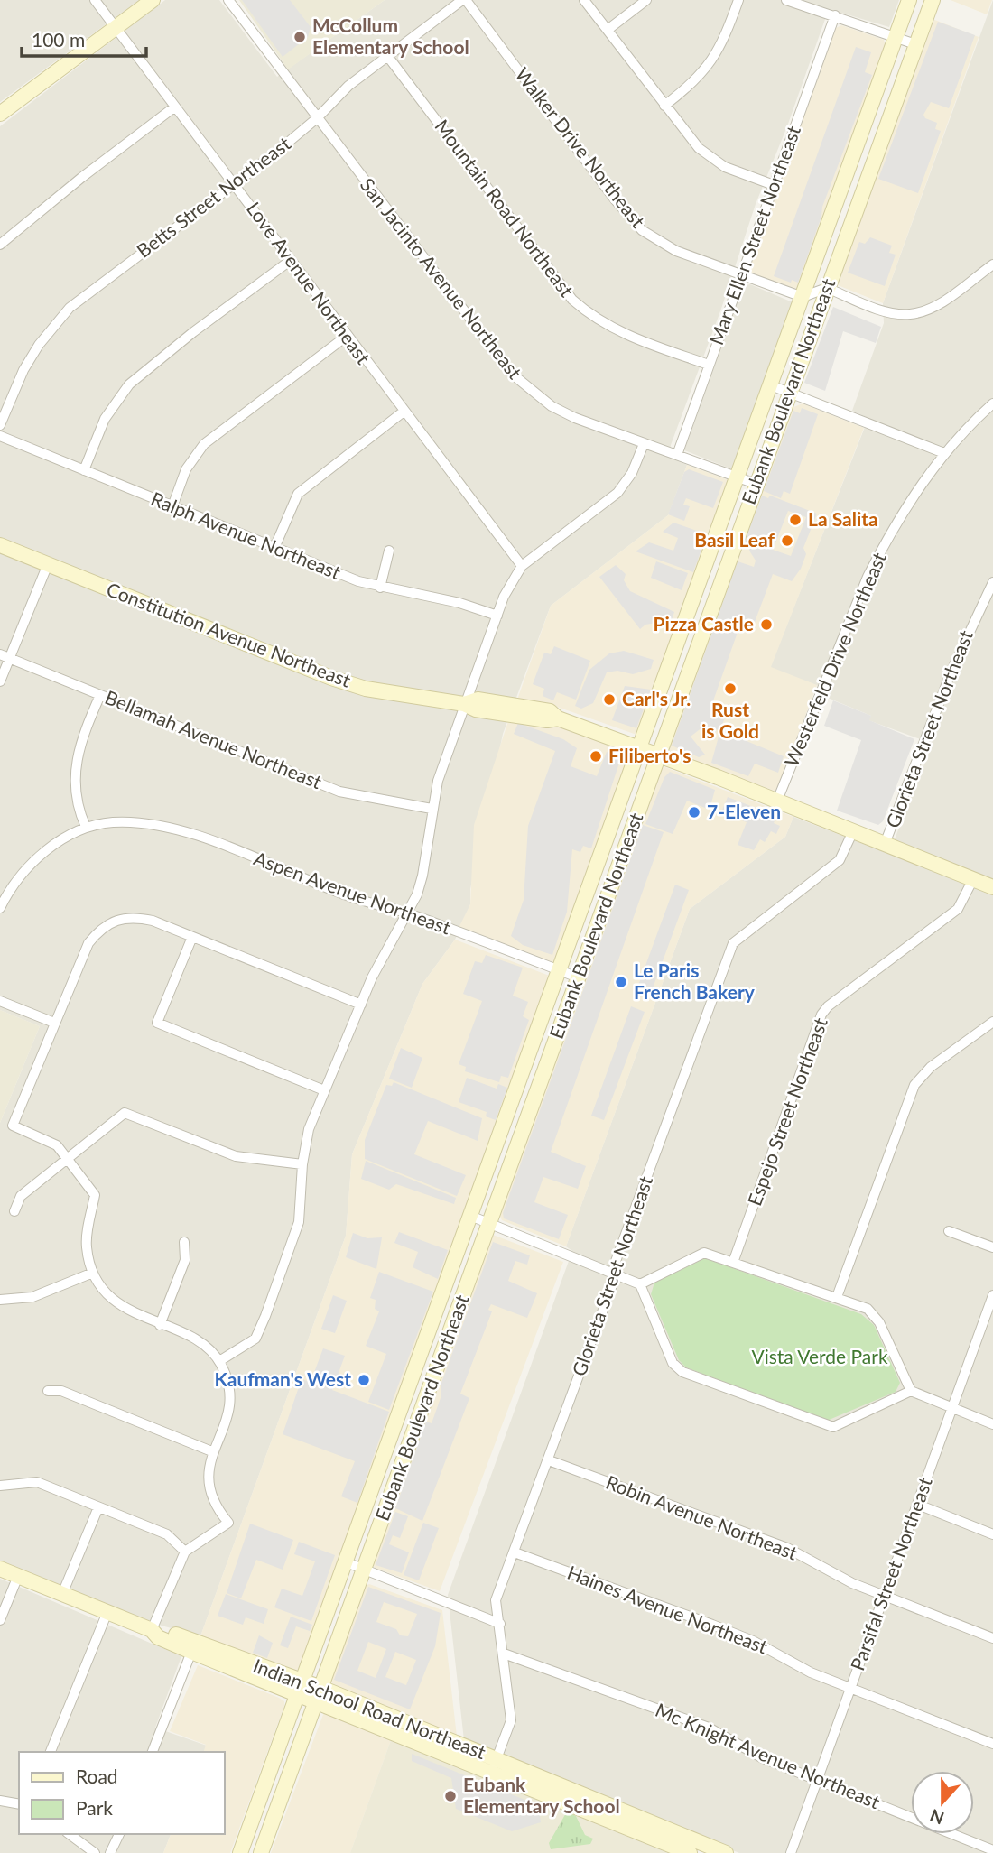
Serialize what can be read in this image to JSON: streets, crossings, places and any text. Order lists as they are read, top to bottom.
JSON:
{
  "streets": {
    "main road": ["Eubank Boulevard Northeast", "Constitution Avenue Northeast", "Indian School Road Northeast"],
    "street": [
      "Walker Drive Northeast",
      "Betts Street Northeast",
      "Mountain Road Northeast",
      "Mary Ellen Street Northeast",
      "San Jacinto Avenue Northeast",
      "Love Avenue Northeast",
      "Ralph Avenue Northeast",
      "Westerfeld Drive Northeast",
      "Glorieta Street Northeast",
      "Bellamah Avenue Northeast",
      "Aspen Avenue Northeast",
      "Espejo Street Northeast",
      "Robin Avenue Northeast",
      "Parsifal Street Northeast",
      "Haines Avenue Northeast",
      "Mc Knight Avenue Northeast"
    ]
  },
  "crossings": [
    ["Walker Drive Northeast", "Betts Street Northeast"],
    ["Walker Drive Northeast", "Mary Ellen Street Northeast"],
    ["Walker Drive Northeast", "Eubank Boulevard Northeast"],
    ["Betts Street Northeast", "Mountain Road Northeast"],
    ["Betts Street Northeast", "San Jacinto Avenue Northeast"],
    ["Betts Street Northeast", "Love Avenue Northeast"],
    ["Mountain Road Northeast", "Mary Ellen Street Northeast"],
    ["Mary Ellen Street Northeast", "San Jacinto Avenue Northeast"],
    ["San Jacinto Avenue Northeast", "Eubank Boulevard Northeast"],
    ["Eubank Boulevard Northeast", "Constitution Avenue Northeast"],
    ["Eubank Boulevard Northeast", "Aspen Avenue Northeast"],
    ["Eubank Boulevard Northeast", "Indian School Road Northeast"],
    ["Constitution Avenue Northeast", "Westerfeld Drive Northeast"],
    ["Constitution Avenue Northeast", "Glorieta Street Northeast"],
    ["Constitution Avenue Northeast", "Espejo Street Northeast"],
    ["Glorieta Street Northeast", "Robin Avenue Northeast"],
    ["Glorieta Street Northeast", "Haines Avenue Northeast"],
    ["Glorieta Street Northeast", "Indian School Road Northeast"],
    ["Glorieta Street Northeast", "Mc Knight Avenue Northeast"],
    ["Robin Avenue Northeast", "Parsifal Street Northeast"],
    ["Parsifal Street Northeast", "Haines Avenue Northeast"],
    ["Parsifal Street Northeast", "Mc Knight Avenue Northeast"]
  ],
  "parks": ["Vista Verde Park"],
  "places": [
    "McCollum Elementary School",
    "La Salita",
    "Basil Leaf",
    "Pizza Castle",
    "Rust is Gold",
    "Carl's Jr.",
    "Filiberto's",
    "7-Eleven",
    "Le Paris French Bakery",
    "Kaufman's West",
    "Eubank Elementary School"
  ],
  "legend": ["Road", "Park"],
  "scale_bar": "100 m",
  "north": "bottom"
}
